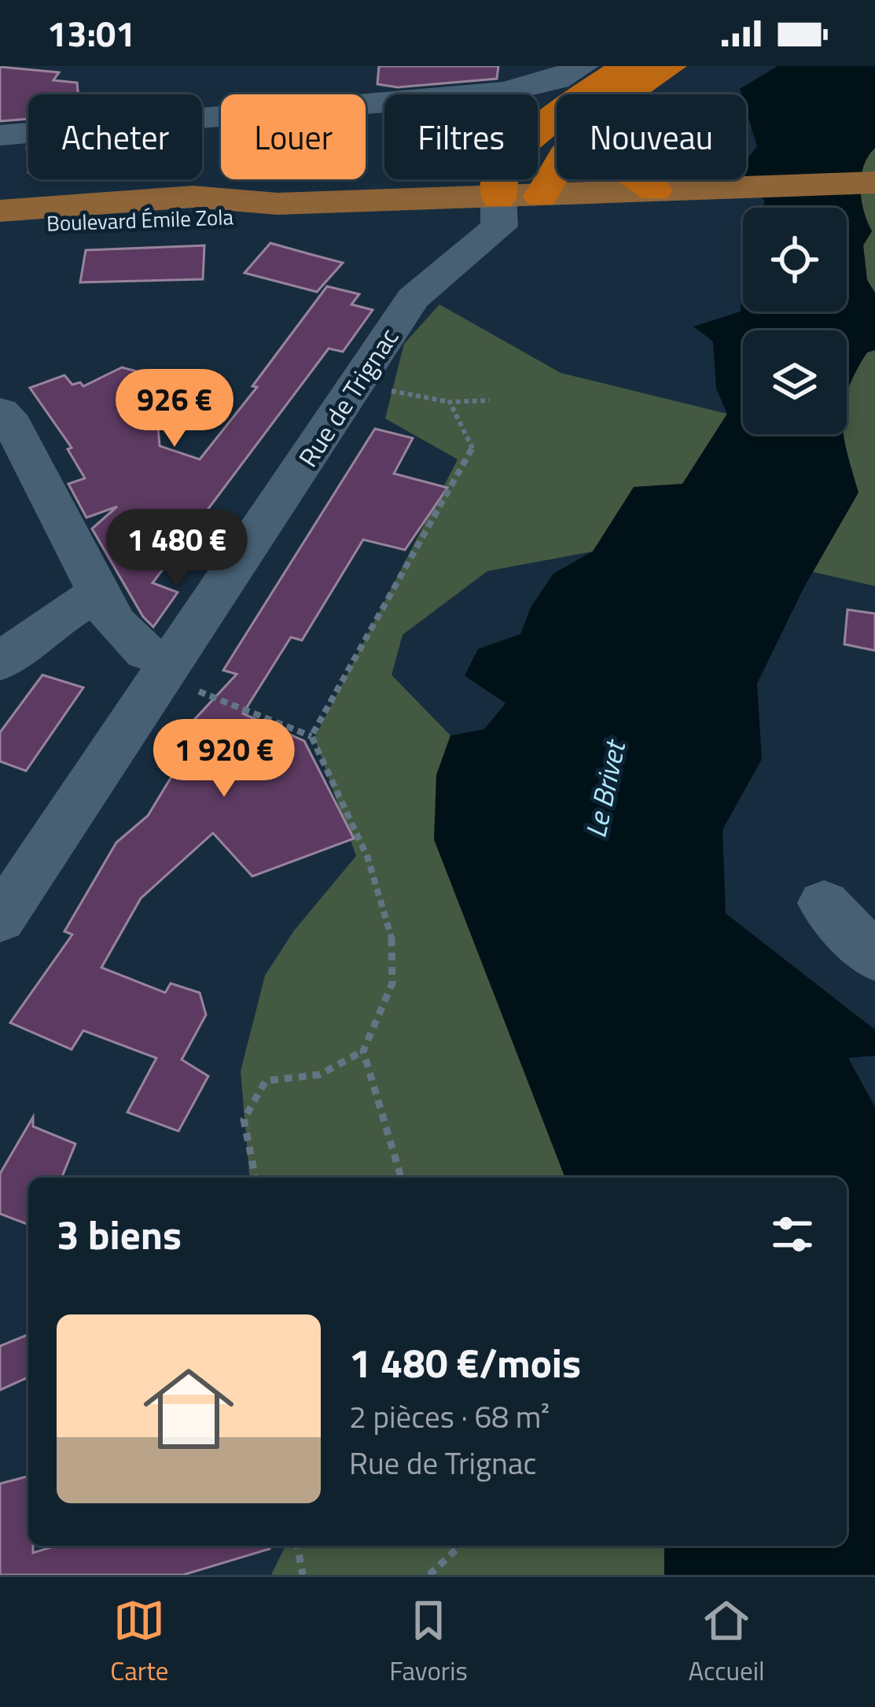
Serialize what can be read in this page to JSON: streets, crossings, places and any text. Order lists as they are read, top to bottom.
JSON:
{
  "streets": {
    "main road": ["Boulevard Émile Zola"],
    "street": ["Rue de Trignac"]
  },
  "crossings": [
    ["Boulevard Émile Zola", "Rue de Trignac"]
  ],
  "water": ["Le Brivet"],
  "page": {
    "status": "13:01",
    "chip": [
      "Acheter",
      "Louer",
      "Filtres",
      "Nouveau"
    ],
    "price": ["926 €", "1 480 €", "1 920 €"],
    "heading": "3 biens",
    "list": [
      {
        "name": "1 480 €/mois",
        "note": "2 pièces · 68 m² · Rue de Trignac"
      }
    ],
    "tabs": ["Carte", "Favoris", "Accueil"]
  }
}
